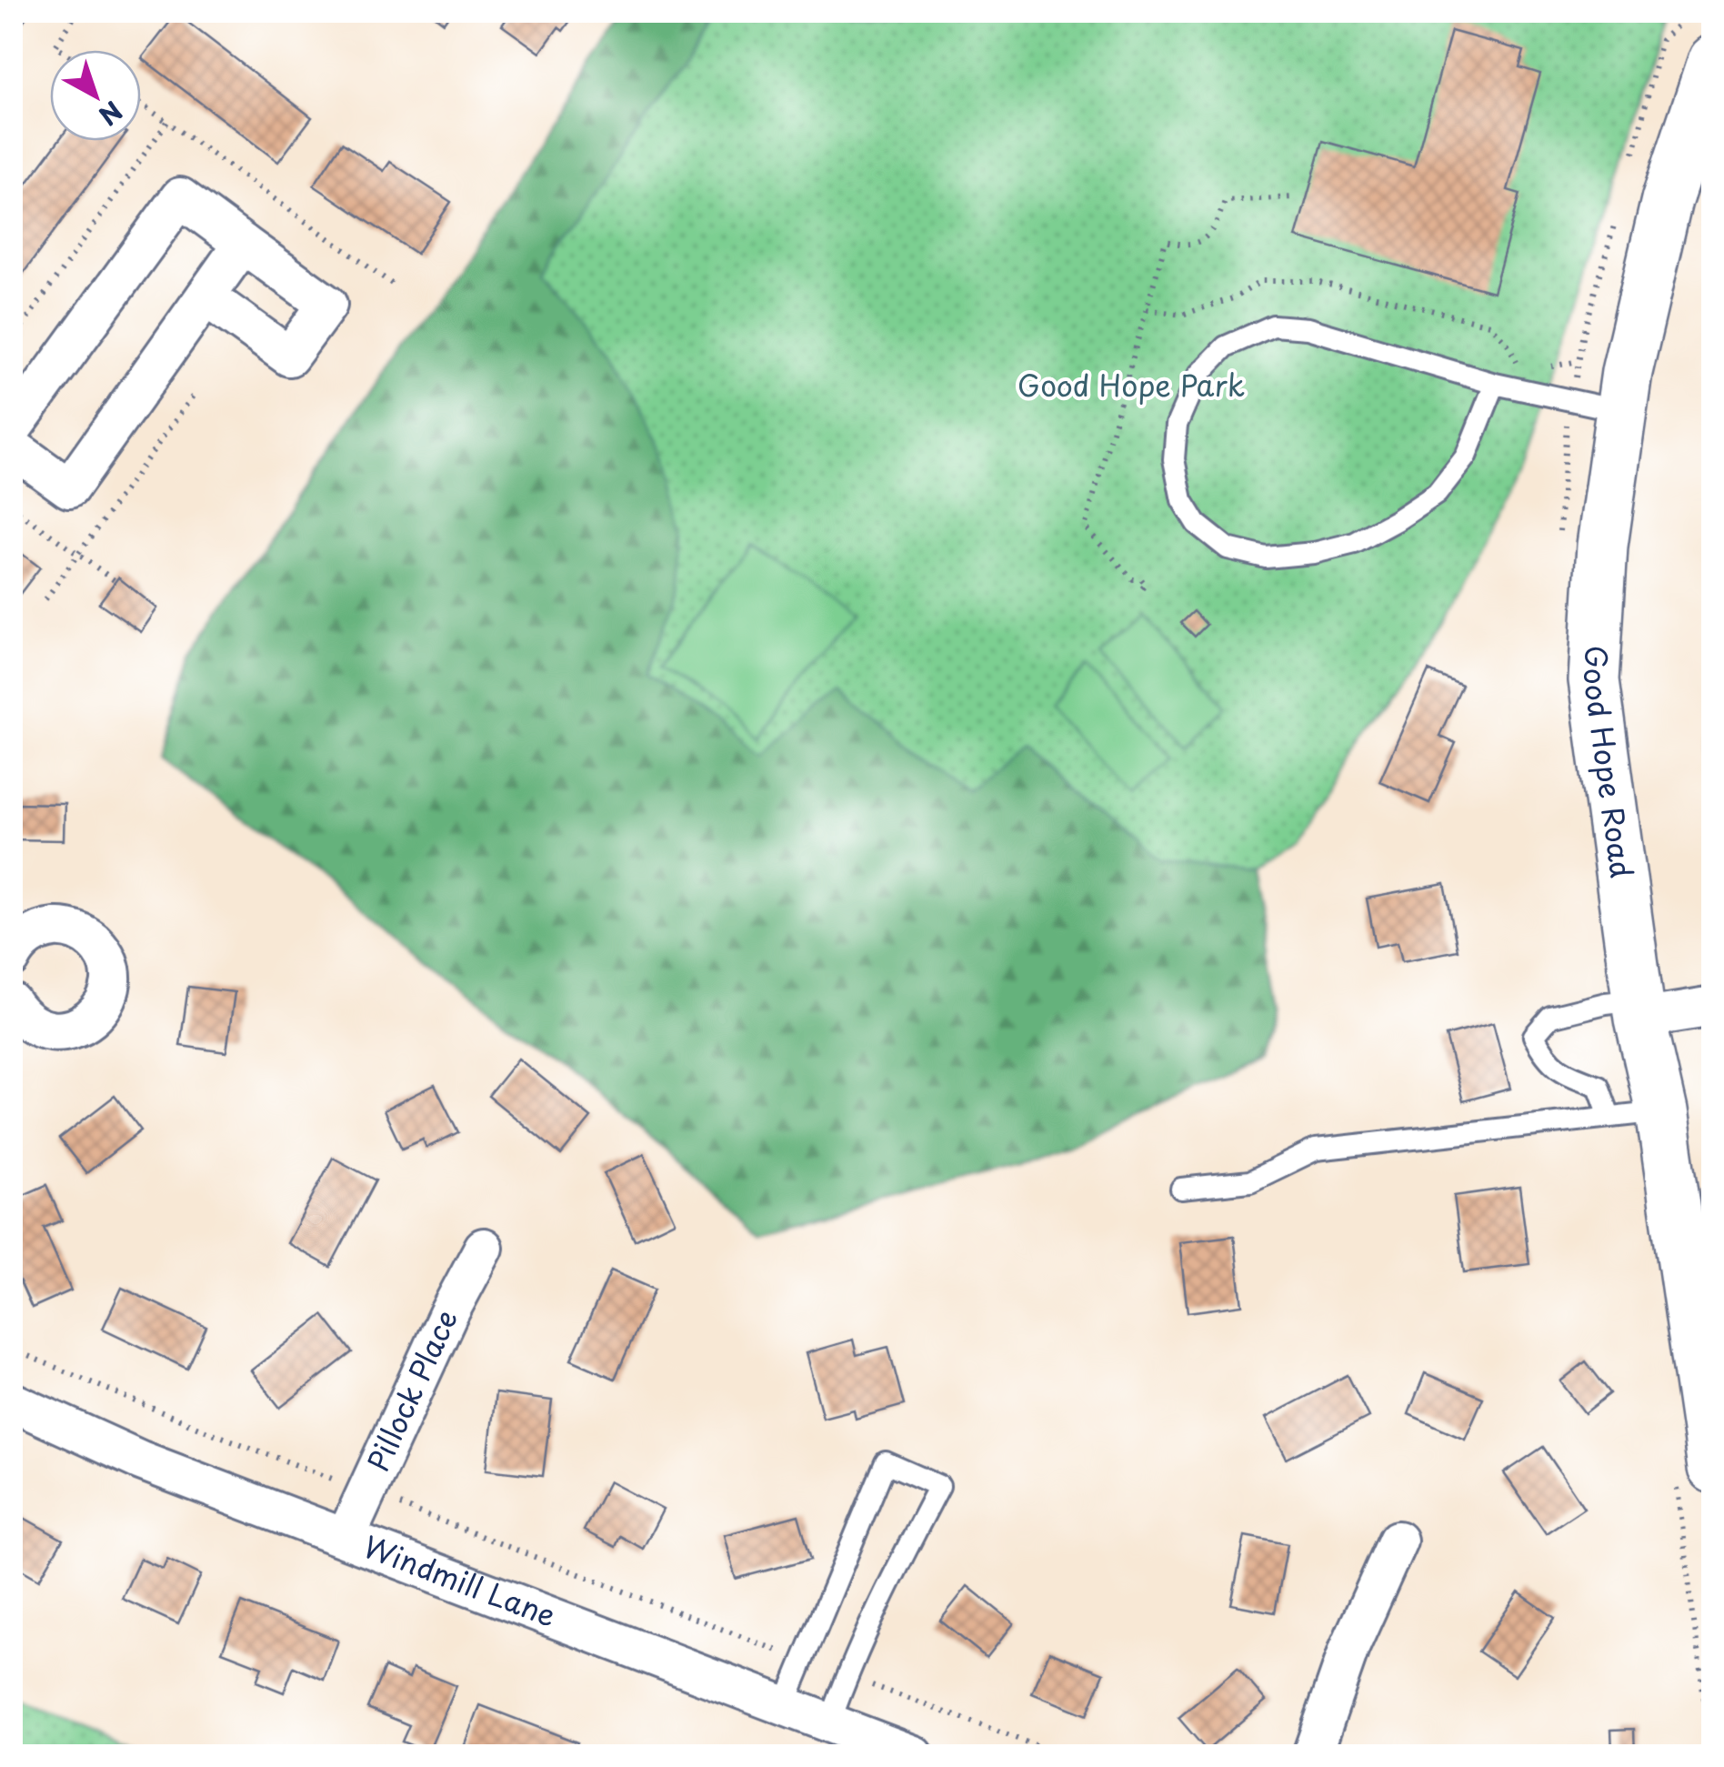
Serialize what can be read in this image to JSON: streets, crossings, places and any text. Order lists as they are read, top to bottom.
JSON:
{
  "streets": {
    "street": ["Good Hope Road", "Pillock Place", "Windmill Lane"]
  },
  "crossings": [
    ["Pillock Place", "Windmill Lane"]
  ],
  "parks": ["Good Hope Park"],
  "north": "bottom right"
}
